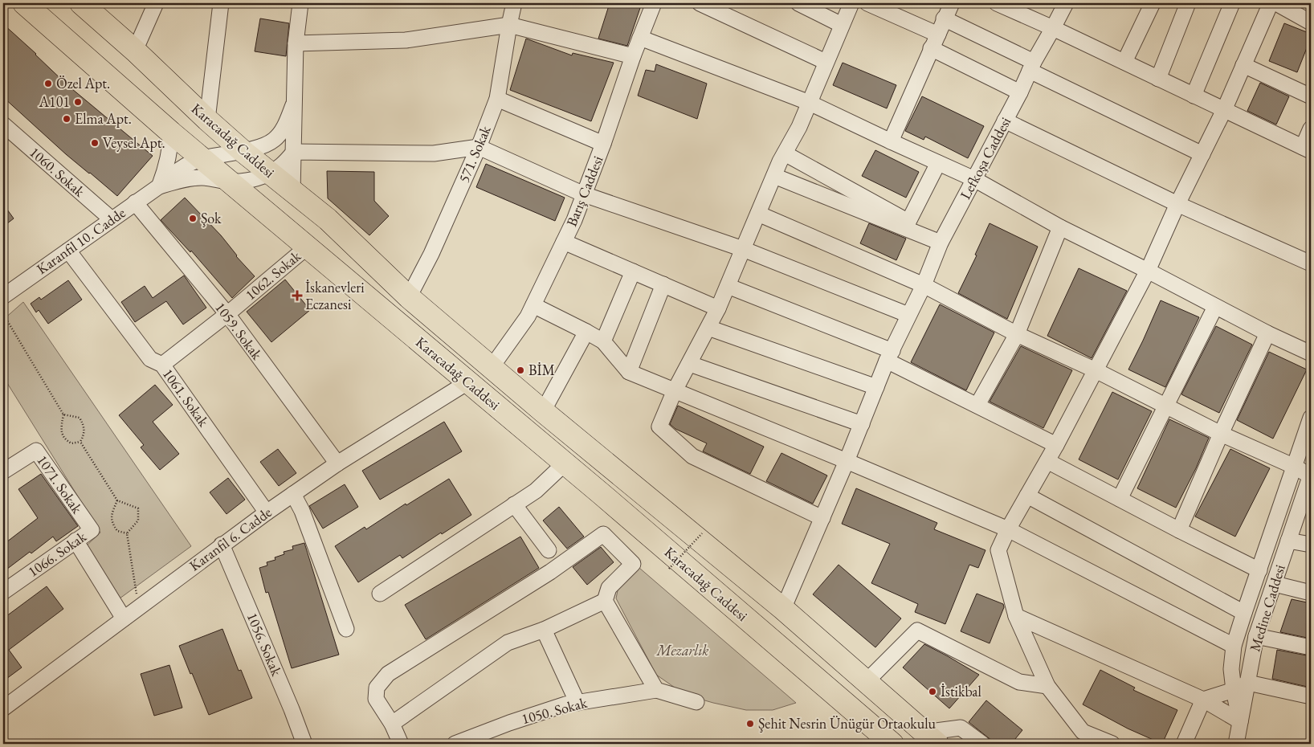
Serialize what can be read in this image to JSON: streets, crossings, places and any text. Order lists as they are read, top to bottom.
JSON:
{
  "streets": {
    "highway": ["Karacadağ Caddesi"],
    "street": [
      "571. Sokak",
      "Lefkoşa Caddesi",
      "1060. Sokak",
      "Barış Caddesi",
      "Karanfil 10. Cadde",
      "1062. Sokak",
      "1059. Sokak",
      "1061. Sokak",
      "1071. Sokak",
      "Karanfil 6. Cadde",
      "1066. Sokak",
      "Medine Caddesi",
      "1056. Sokak",
      "1050. Sokak"
    ]
  },
  "crossings": [
    ["Karacadağ Caddesi", "571. Sokak"],
    ["Karacadağ Caddesi", "Lefkoşa Caddesi"],
    ["Karacadağ Caddesi", "Barış Caddesi"],
    ["Karacadağ Caddesi", "Karanfil 10. Cadde"],
    ["Karacadağ Caddesi", "1062. Sokak"],
    ["Karacadağ Caddesi", "Karanfil 6. Cadde"],
    ["1060. Sokak", "Karanfil 10. Cadde"],
    ["Karanfil 10. Cadde", "1059. Sokak"],
    ["Karanfil 10. Cadde", "1061. Sokak"],
    ["1062. Sokak", "1059. Sokak"],
    ["1062. Sokak", "1061. Sokak"],
    ["1059. Sokak", "Karanfil 6. Cadde"],
    ["1061. Sokak", "Karanfil 6. Cadde"],
    ["1071. Sokak", "1066. Sokak"],
    ["Karanfil 6. Cadde", "1056. Sokak"]
  ],
  "parks": ["Mezarlık"],
  "places": {
    "other": [
      "Özel Apt.",
      "A101",
      "Elma Apt.",
      "Veysel Apt.",
      "Şok",
      "BİM",
      "İstikbal",
      "Şehit Nesrin Ünügür Ortaokulu"
    ],
    "health": ["İskanevleri Eczanesi"]
  }
}
